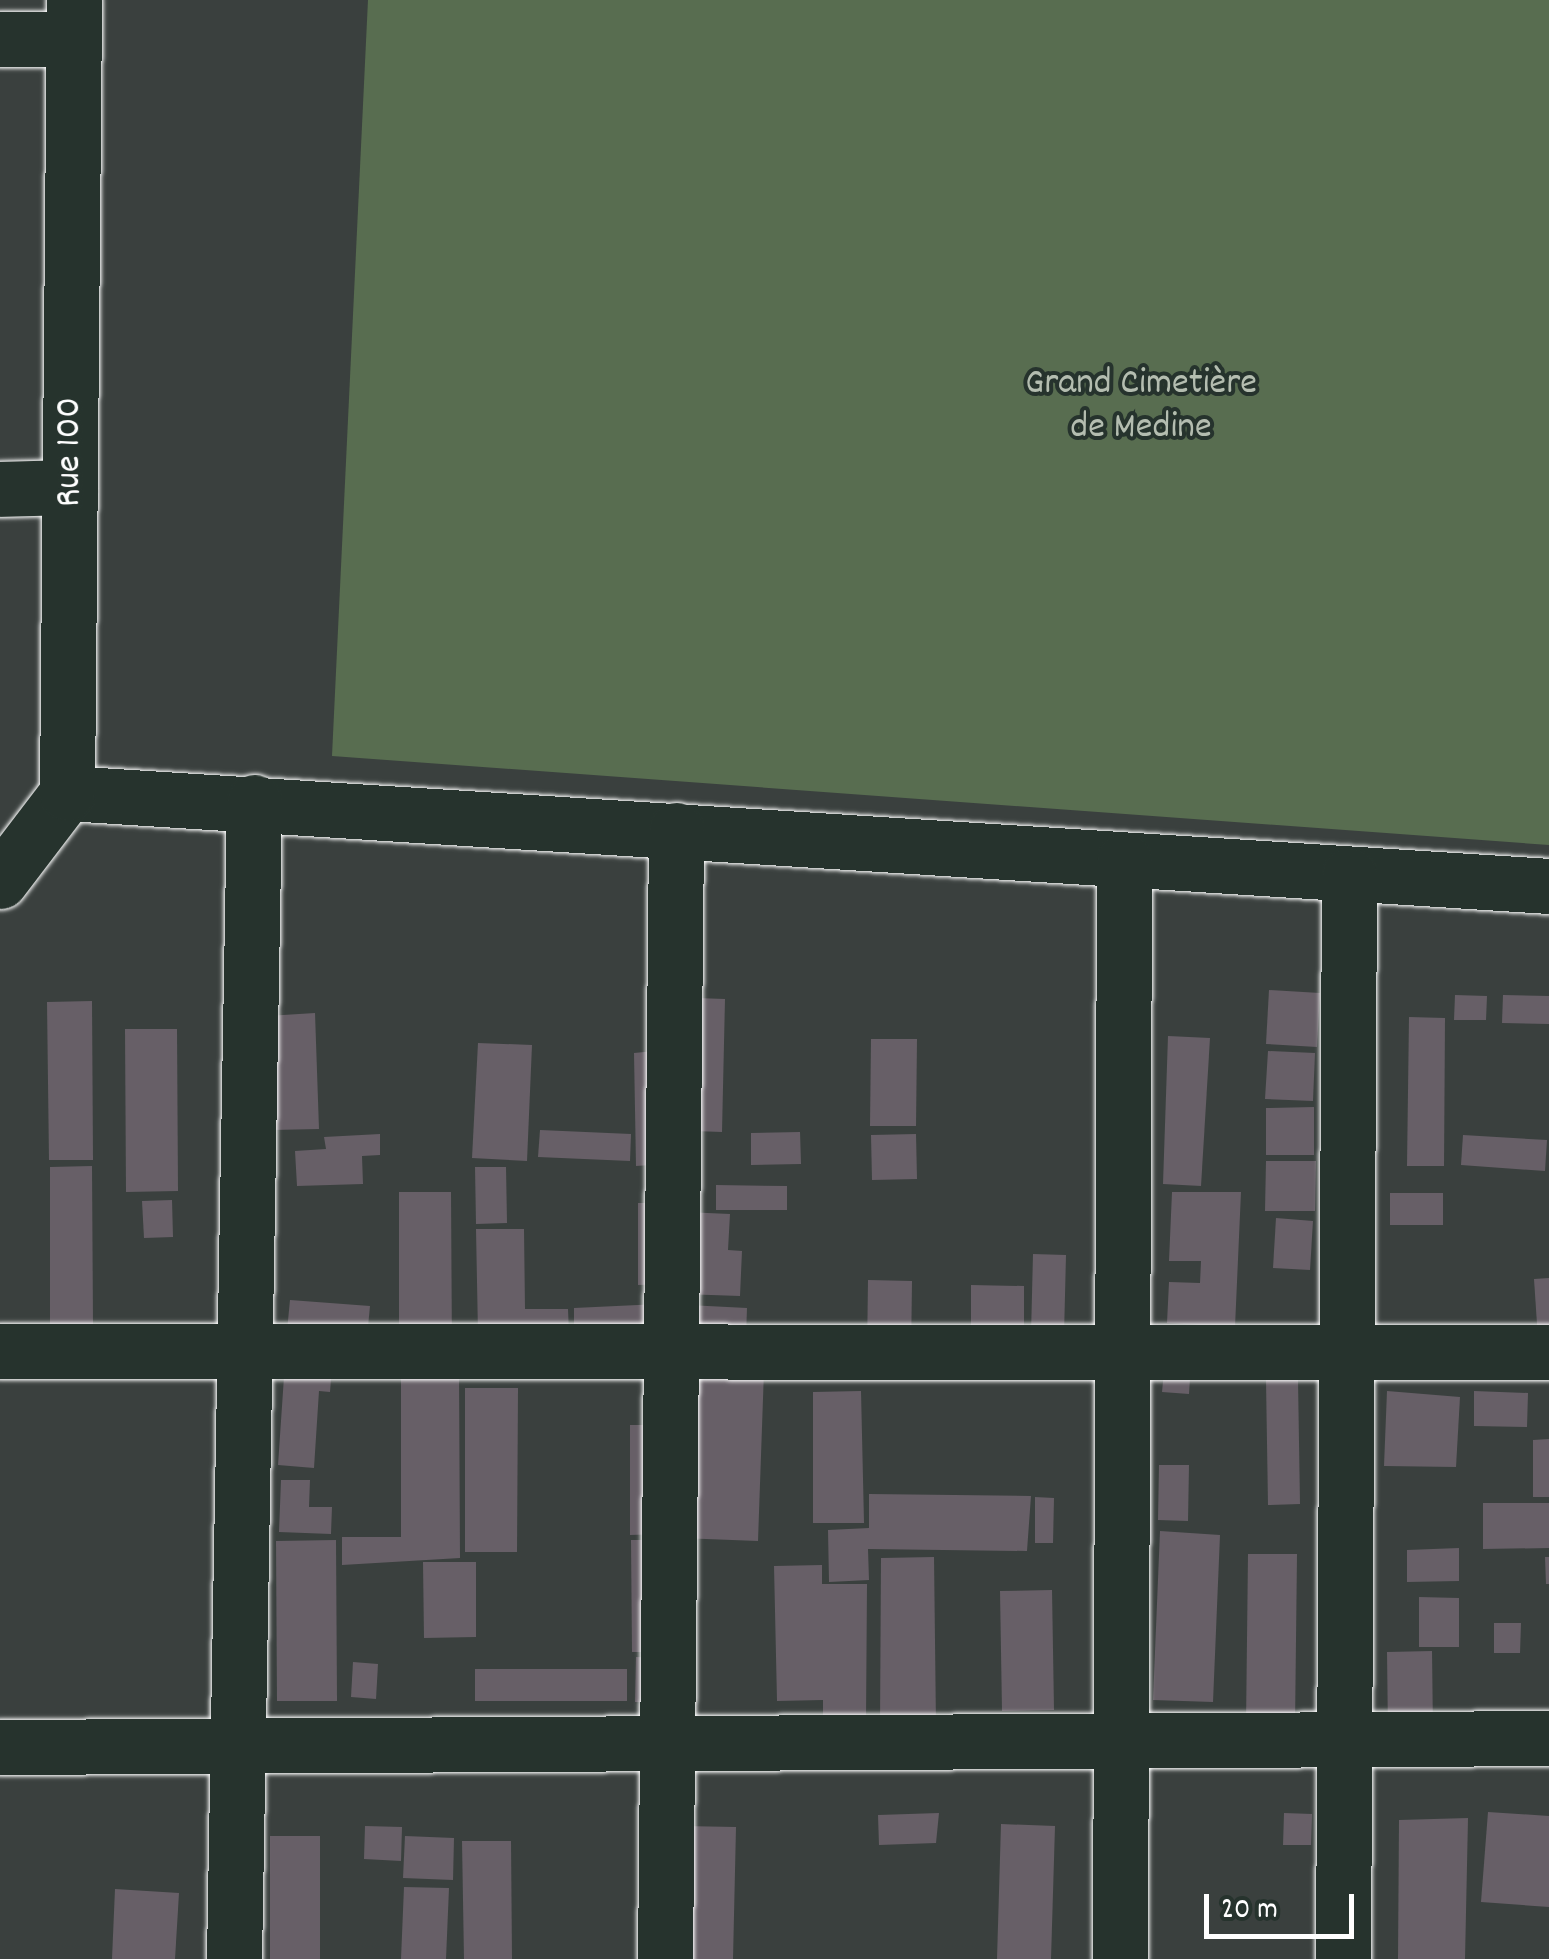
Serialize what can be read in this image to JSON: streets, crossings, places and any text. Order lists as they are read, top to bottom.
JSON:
{
  "streets": {
    "street": ["Rue 100"]
  },
  "parks": ["Grand Cimetière de Medine"],
  "scale_bar": "20 m"
}
